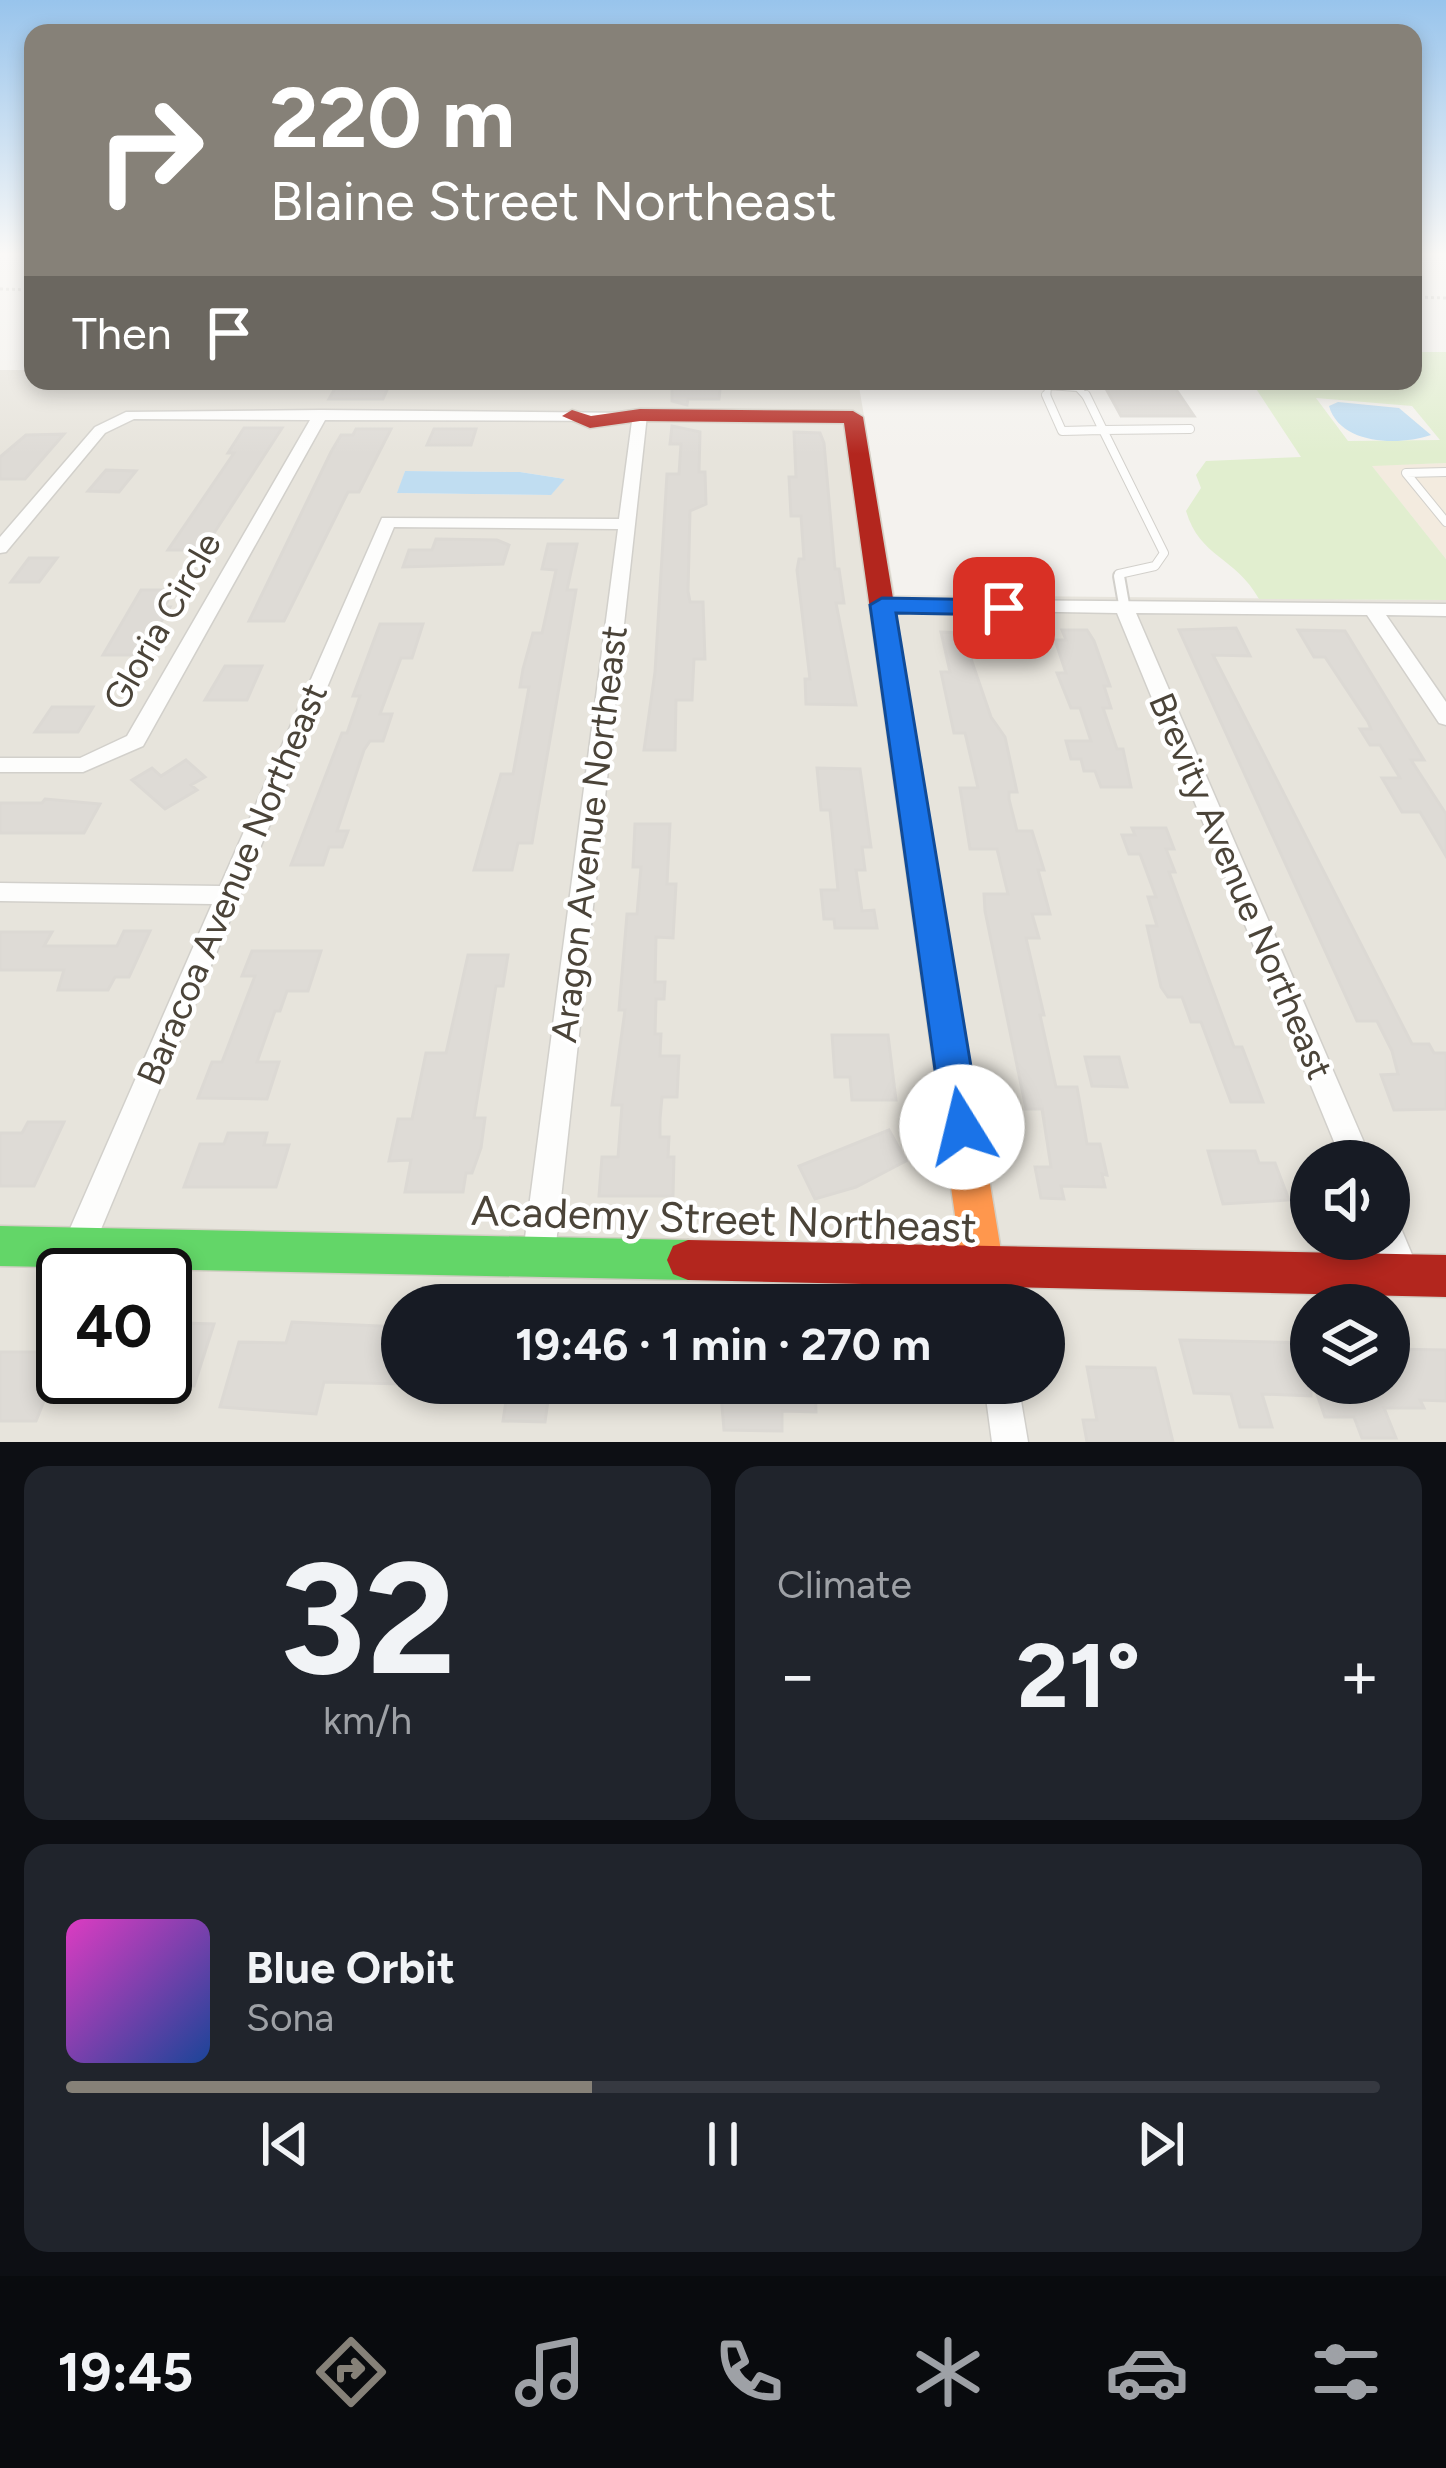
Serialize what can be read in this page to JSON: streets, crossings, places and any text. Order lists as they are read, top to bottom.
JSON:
{
  "streets": {
    "street": [
      "Gloria Circle",
      "Aragon Avenue Northeast",
      "Baracoa Avenue Northeast",
      "Brevity Avenue Northeast",
      "Academy Street Northeast"
    ]
  },
  "crossings": [
    ["Aragon Avenue Northeast", "Baracoa Avenue Northeast"],
    ["Aragon Avenue Northeast", "Academy Street Northeast"],
    ["Baracoa Avenue Northeast", "Academy Street Northeast"]
  ],
  "page": {
    "turn": ["220 m", "Blaine Street Northeast"],
    "then": "Then",
    "limit": "40",
    "trip": "19:46 · 1 min · 270 m",
    "tile": [
      ["32", "km/h"],
      "Climate"
    ],
    "heat": ["−", "21°", "+"],
    "song": ["Blue Orbit", "Sona"],
    "tabs": "19:45"
  }
}
